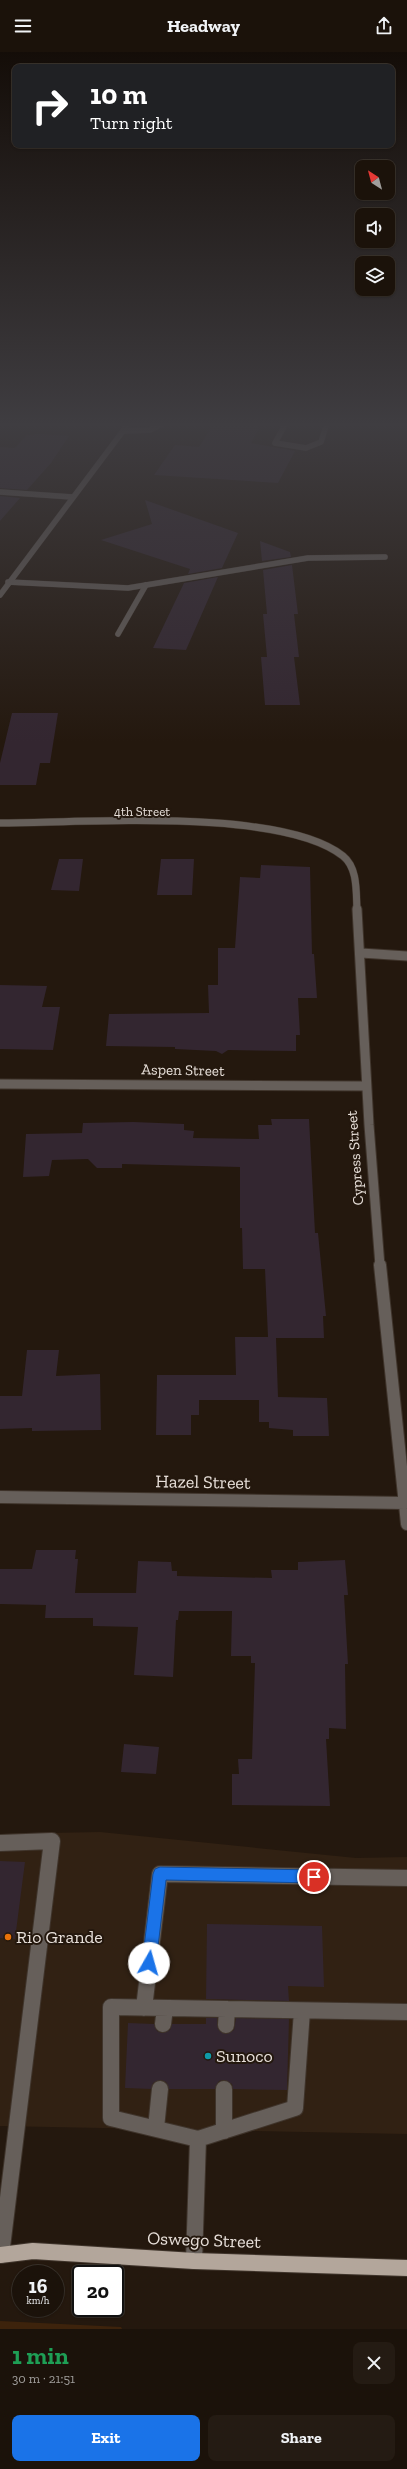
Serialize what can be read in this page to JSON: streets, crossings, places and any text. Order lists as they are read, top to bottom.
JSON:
{
  "streets": {
    "main road": ["Oswego Street"],
    "street": [
      "4th Street",
      "Aspen Street",
      "Cypress Street",
      "Hazel Street"
    ]
  },
  "crossings": [
    ["4th Street", "Cypress Street"],
    ["Aspen Street", "Cypress Street"],
    ["Cypress Street", "Hazel Street"]
  ],
  "places": ["Rio Grande", "Sunoco"],
  "north": "top left",
  "page": {
    "header": "Headway",
    "turn": ["10 m", "Turn right"],
    "speed": "16 km/h",
    "limit": "20",
    "heading": ["1 min", "30 m · 21:51"],
    "buttons": ["Exit", "Share"]
  }
}
